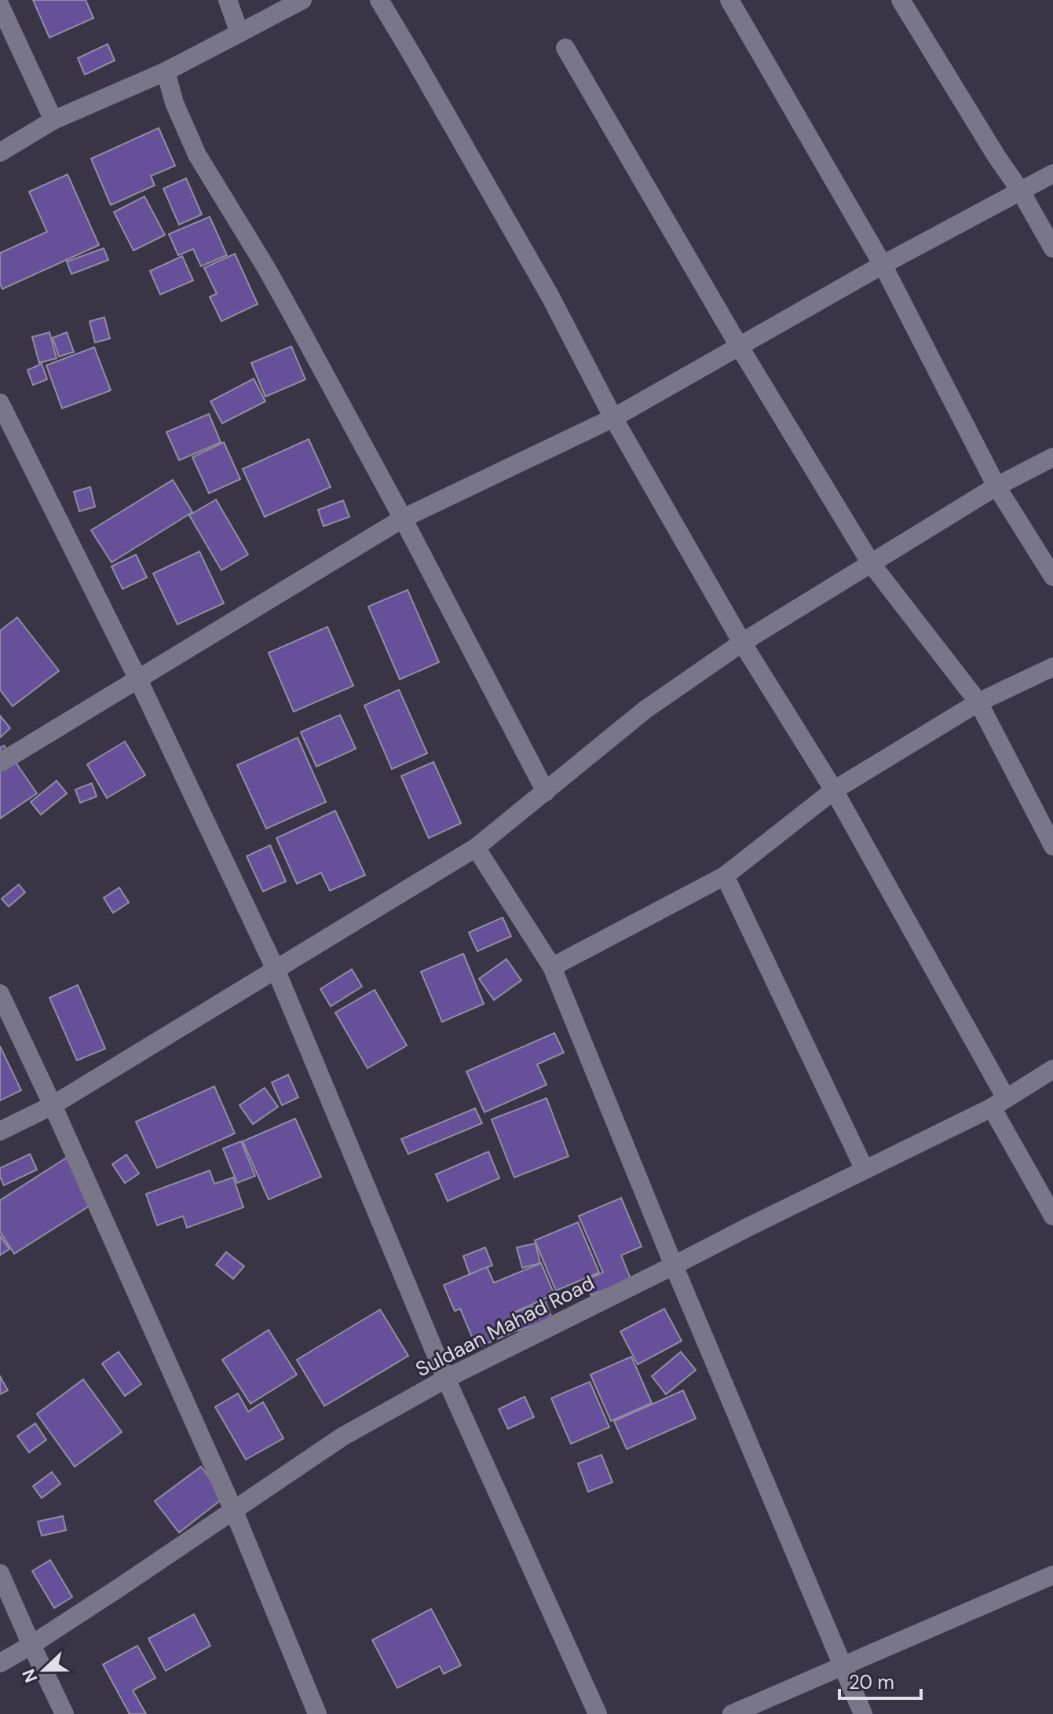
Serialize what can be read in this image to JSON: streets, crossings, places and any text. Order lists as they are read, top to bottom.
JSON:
{
  "streets": {
    "street": ["Suldaan Mahad Road"]
  },
  "scale_bar": "20 m",
  "north": "left"
}
